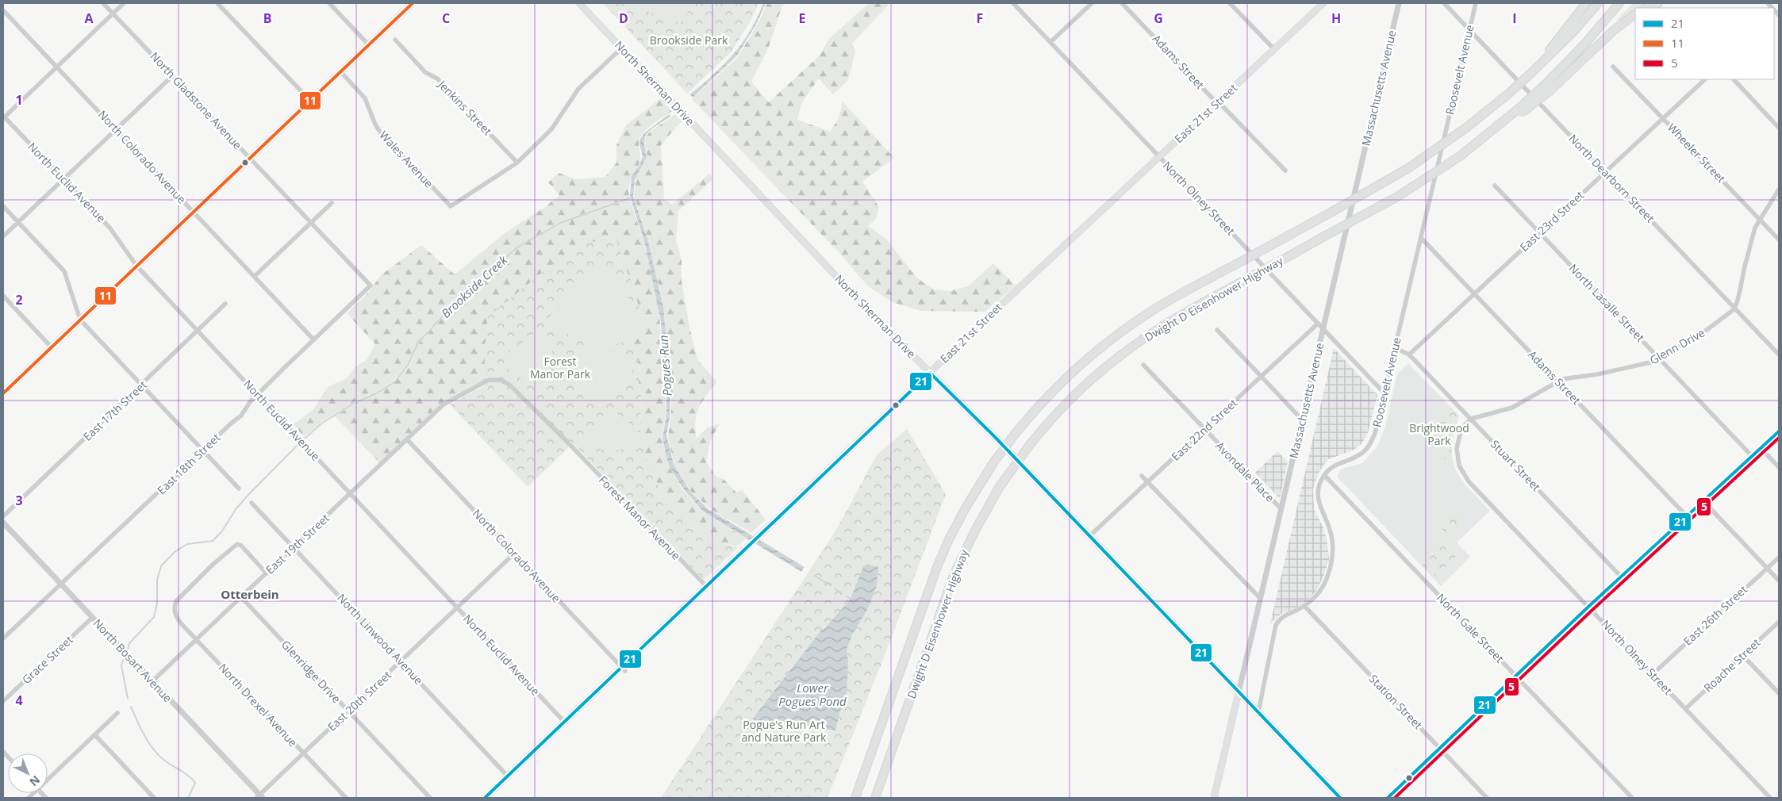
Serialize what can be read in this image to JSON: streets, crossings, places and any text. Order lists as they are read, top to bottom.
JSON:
{
  "streets": {
    "highway": ["Dwight D Eisenhower Highway"],
    "main road": ["North Sherman Drive", "Massachusetts Avenue", "East 21st Street"],
    "street": [
      "Adams Street",
      "Roosevelt Avenue",
      "North Gladstone Avenue",
      "Jenkins Street",
      "Wheeler Street",
      "North Colorado Avenue",
      "Wales Avenue",
      "North Dearborn Street",
      "North Euclid Avenue",
      "North Olney Street",
      "East 23rd Street",
      "North Lasalle Street",
      "Glenn Drive",
      "East 17th Street",
      "East 22nd Street",
      "East 18th Street",
      "Stuart Street",
      "Avondale Place",
      "Forest Manor Avenue",
      "East 19th Street",
      "East 26th Street",
      "North Gale Street",
      "North Linwood Avenue",
      "Grace Street",
      "North Bosart Avenue",
      "Roache Street",
      "Glenridge Drive",
      "East 20th Street",
      "Station Street",
      "North Drexel Avenue"
    ]
  },
  "crossings": [
    ["Adams Street", "Roosevelt Avenue"],
    ["Adams Street", "East 21st Street"],
    ["Adams Street", "East 23rd Street"],
    ["Adams Street", "Glenn Drive"],
    ["Roosevelt Avenue", "North Dearborn Street"],
    ["Roosevelt Avenue", "North Olney Street"],
    ["Roosevelt Avenue", "North Gale Street"],
    ["North Sherman Drive", "Massachusetts Avenue"],
    ["North Sherman Drive", "East 21st Street"],
    ["North Sherman Drive", "East 22nd Street"],
    ["Massachusetts Avenue", "North Olney Street"],
    ["Massachusetts Avenue", "Avondale Place"],
    ["North Gladstone Avenue", "East 18th Street"],
    ["Jenkins Street", "Wales Avenue"],
    ["East 21st Street", "North Colorado Avenue"],
    ["East 21st Street", "North Euclid Avenue"],
    ["East 21st Street", "North Olney Street"],
    ["East 21st Street", "Forest Manor Avenue"],
    ["East 21st Street", "North Linwood Avenue"],
    ["Wheeler Street", "East 23rd Street"],
    ["North Colorado Avenue", "East 18th Street"],
    ["North Colorado Avenue", "Forest Manor Avenue"],
    ["North Colorado Avenue", "East 19th Street"],
    ["North Colorado Avenue", "East 20th Street"],
    ["North Dearborn Street", "East 23rd Street"],
    ["North Dearborn Street", "Glenn Drive"],
    ["North Euclid Avenue", "East 17th Street"],
    ["North Euclid Avenue", "East 18th Street"],
    ["North Euclid Avenue", "East 19th Street"],
    ["North Euclid Avenue", "East 20th Street"],
    ["North Olney Street", "Glenn Drive"],
    ["North Olney Street", "East 22nd Street"],
    ["North Olney Street", "Stuart Street"],
    ["North Olney Street", "East 26th Street"],
    ["North Olney Street", "Roache Street"],
    ["East 23rd Street", "North Lasalle Street"],
    ["East 23rd Street", "Stuart Street"],
    ["North Lasalle Street", "Glenn Drive"],
    ["Glenn Drive", "Stuart Street"],
    ["East 22nd Street", "Avondale Place"],
    ["East 18th Street", "North Bosart Avenue"],
    ["Forest Manor Avenue", "East 19th Street"],
    ["East 19th Street", "North Linwood Avenue"],
    ["East 19th Street", "North Bosart Avenue"],
    ["East 19th Street", "Glenridge Drive"],
    ["East 19th Street", "North Drexel Avenue"],
    ["North Linwood Avenue", "East 20th Street"],
    ["Grace Street", "North Bosart Avenue"],
    ["North Bosart Avenue", "East 20th Street"],
    ["Glenridge Drive", "East 20th Street"],
    ["East 20th Street", "North Drexel Avenue"]
  ],
  "districts": ["Otterbein"],
  "water": ["Brookside Creek", "Pogues Run", "Lower Pogues Pond"],
  "parks": [
    "Brookside Park",
    "Forest Manor Park",
    "Brightwood Park",
    "Pogue's Run Art and Nature Park"
  ],
  "lines": ["transit line 11", "transit line 21", "transit line 5"],
  "legend": ["21", "11", "5"],
  "north": "bottom right",
  "grid": {
    "columns": [
      "A",
      "B",
      "C",
      "D",
      "E",
      "F",
      "G",
      "H",
      "I"
    ],
    "rows": [
      "1",
      "2",
      "3",
      "4"
    ]
  }
}
